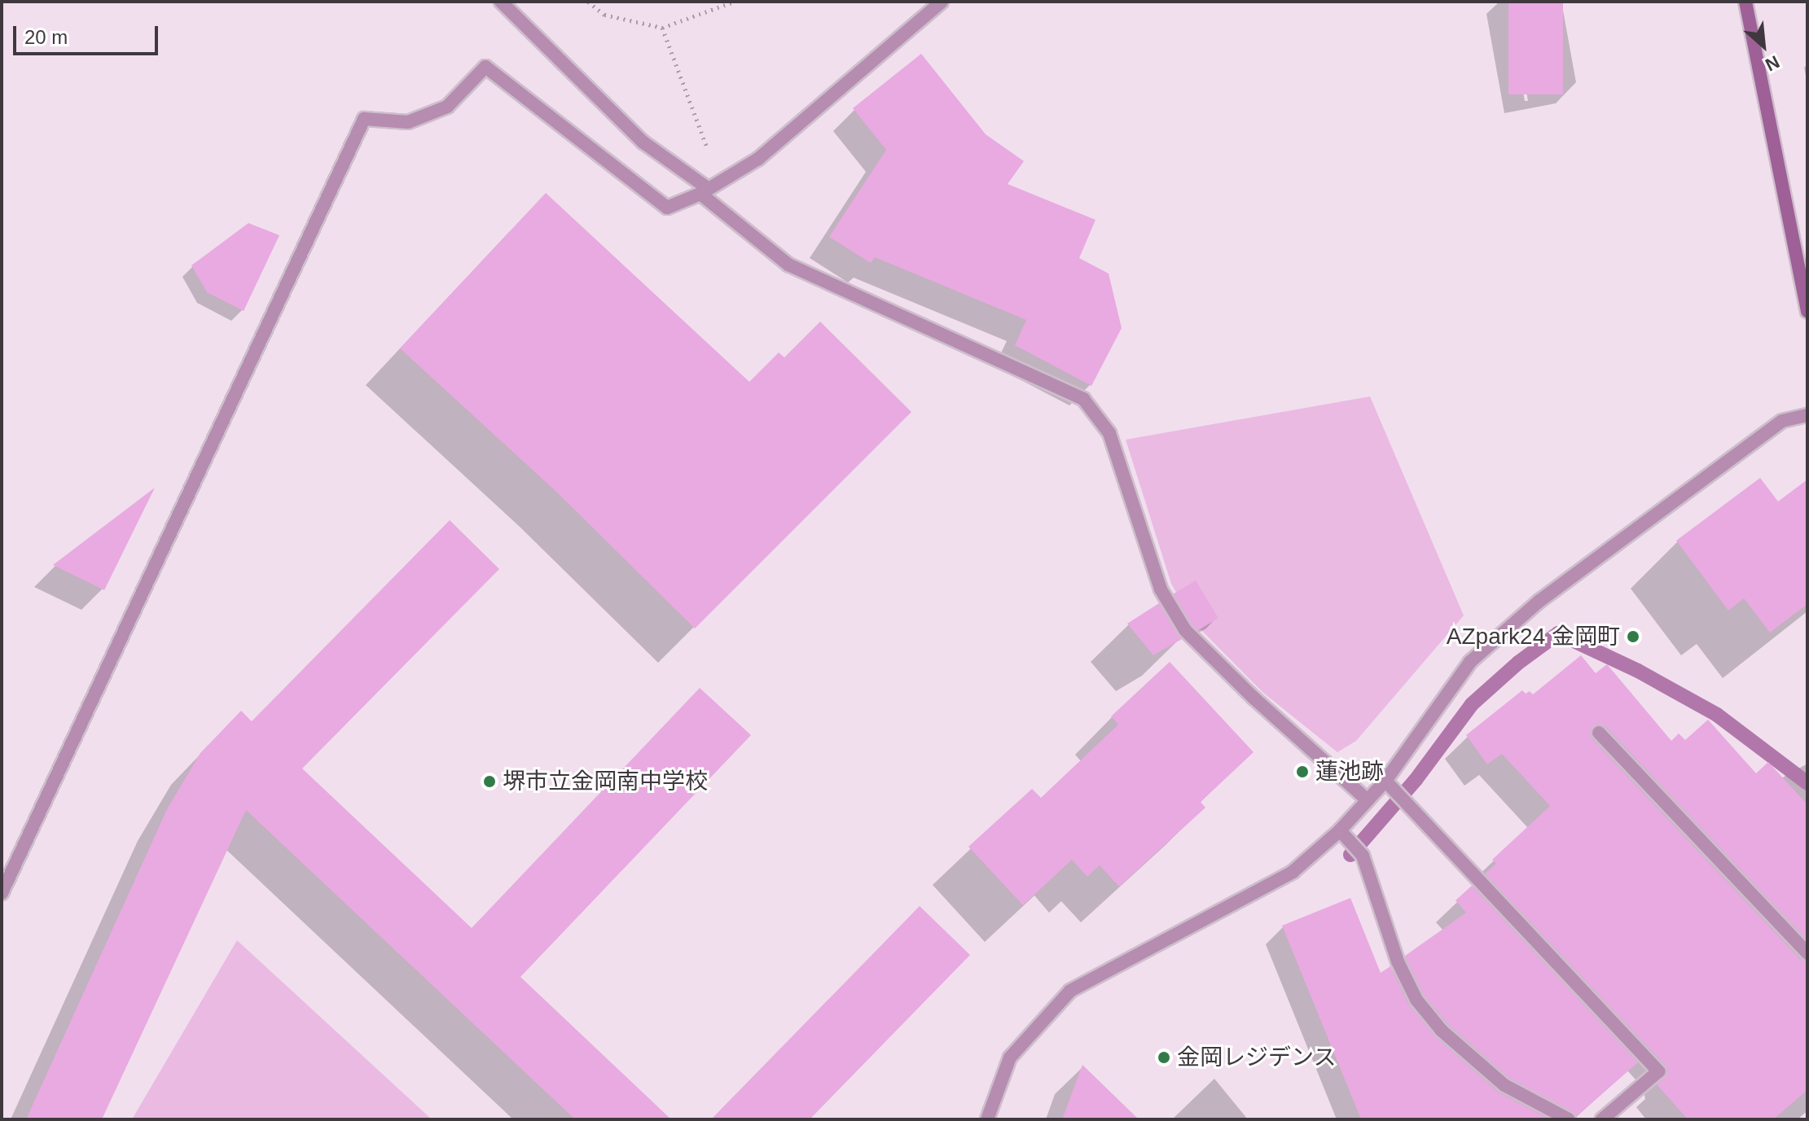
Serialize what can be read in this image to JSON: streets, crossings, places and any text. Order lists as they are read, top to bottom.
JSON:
{
  "places": [
    "AZpark24 金岡町",
    "蓮池跡",
    "堺市立金岡南中学校",
    "金岡レジデンス"
  ],
  "scale_bar": "20 m",
  "north": "bottom right"
}
